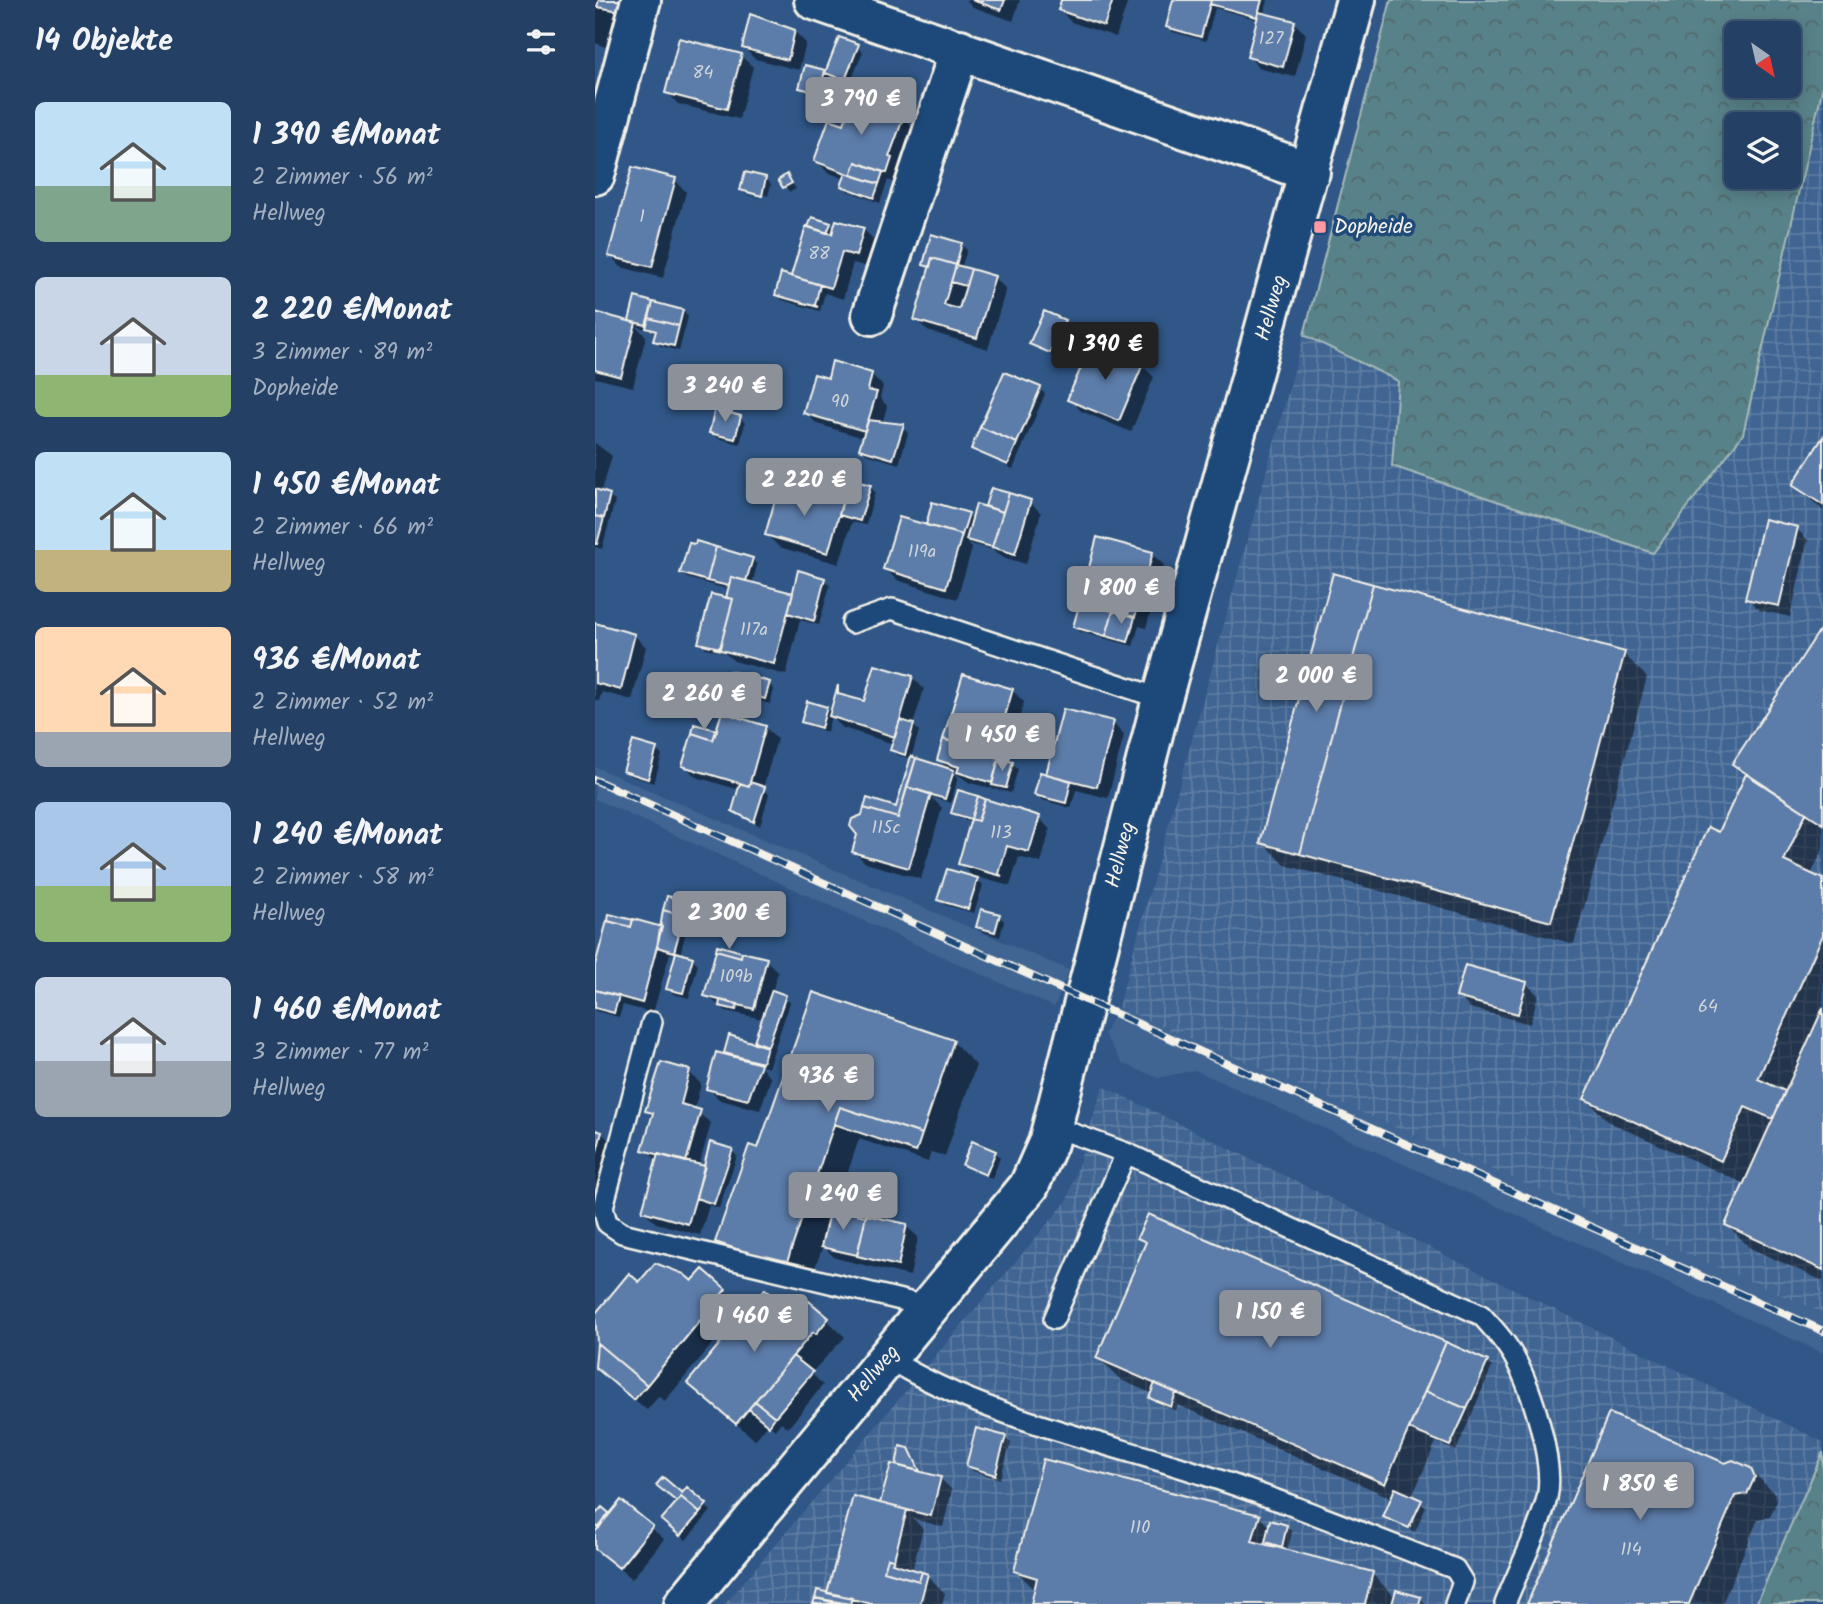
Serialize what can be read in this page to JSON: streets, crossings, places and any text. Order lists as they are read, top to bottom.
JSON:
{
  "streets": {
    "street": ["Hellweg"]
  },
  "places": {
    "transit": ["Dopheide"]
  },
  "house_numbers": [
    "127",
    "84",
    "1",
    "88",
    "90",
    "119a",
    "117a",
    "115c",
    "113",
    "109b",
    "64",
    "110",
    "114"
  ],
  "north": "bottom right",
  "page": {
    "heading": "14 Objekte",
    "price": [
      "3 790 €",
      "1 390 €",
      "3 240 €",
      "2 220 €",
      "1 800 €",
      "2 000 €",
      "2 260 €",
      "1 450 €",
      "2 300 €",
      "936 €",
      "1 240 €",
      "1 150 €",
      "1 460 €",
      "1 850 €"
    ],
    "list": [
      {
        "name": "1 390 €/Monat",
        "note": "2 Zimmer · 56 m² · Hellweg"
      },
      {
        "name": "2 220 €/Monat",
        "note": "3 Zimmer · 89 m² · Dopheide"
      },
      {
        "name": "1 450 €/Monat",
        "note": "2 Zimmer · 66 m² · Hellweg"
      },
      {
        "name": "936 €/Monat",
        "note": "2 Zimmer · 52 m² · Hellweg"
      },
      {
        "name": "1 240 €/Monat",
        "note": "2 Zimmer · 58 m² · Hellweg"
      },
      {
        "name": "1 460 €/Monat",
        "note": "3 Zimmer · 77 m² · Hellweg"
      }
    ]
  }
}
